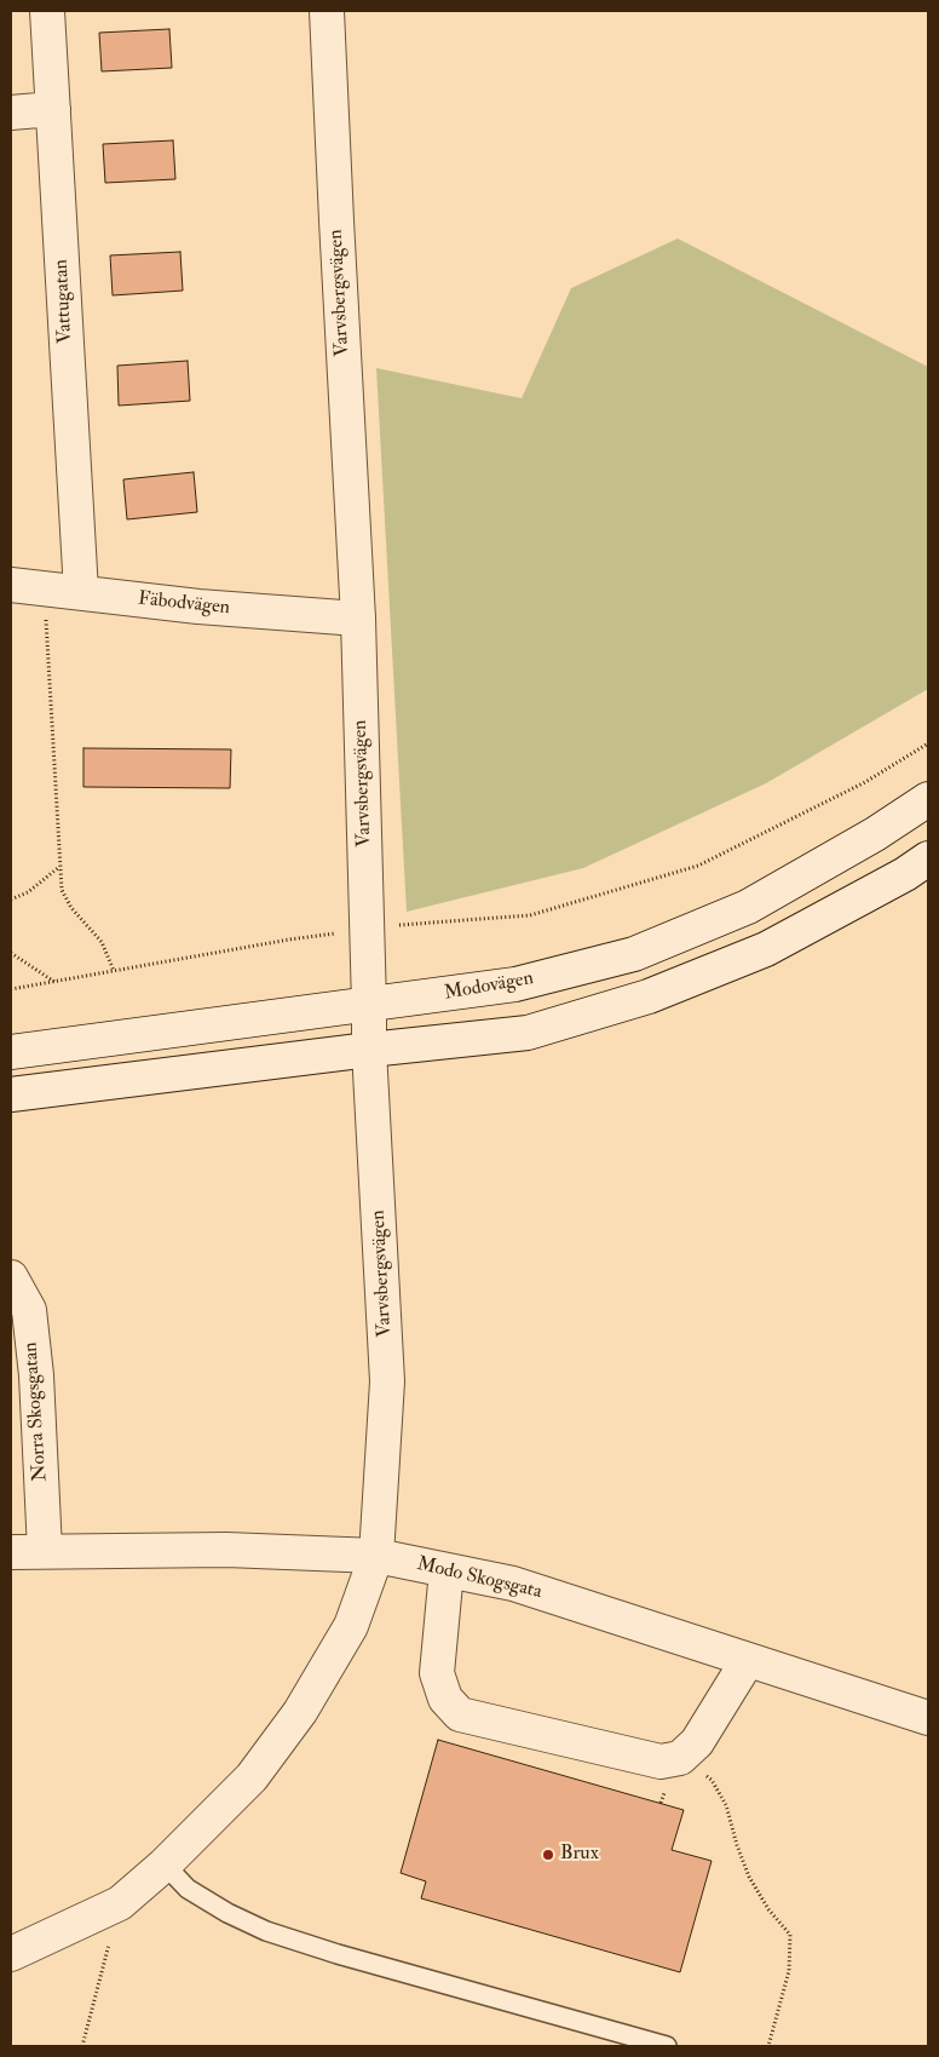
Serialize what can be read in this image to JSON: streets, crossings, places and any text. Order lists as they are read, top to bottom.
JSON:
{
  "streets": {
    "street": [
      "Varvsbergsvägen",
      "Vattugatan",
      "Fäbodvägen",
      "Modovägen",
      "Norra Skogsgatan",
      "Modo Skogsgata"
    ]
  },
  "crossings": [
    ["Varvsbergsvägen", "Fäbodvägen"],
    ["Varvsbergsvägen", "Modovägen"],
    ["Varvsbergsvägen", "Modo Skogsgata"],
    ["Vattugatan", "Fäbodvägen"],
    ["Norra Skogsgatan", "Modo Skogsgata"]
  ],
  "places": ["Brux"]
}
